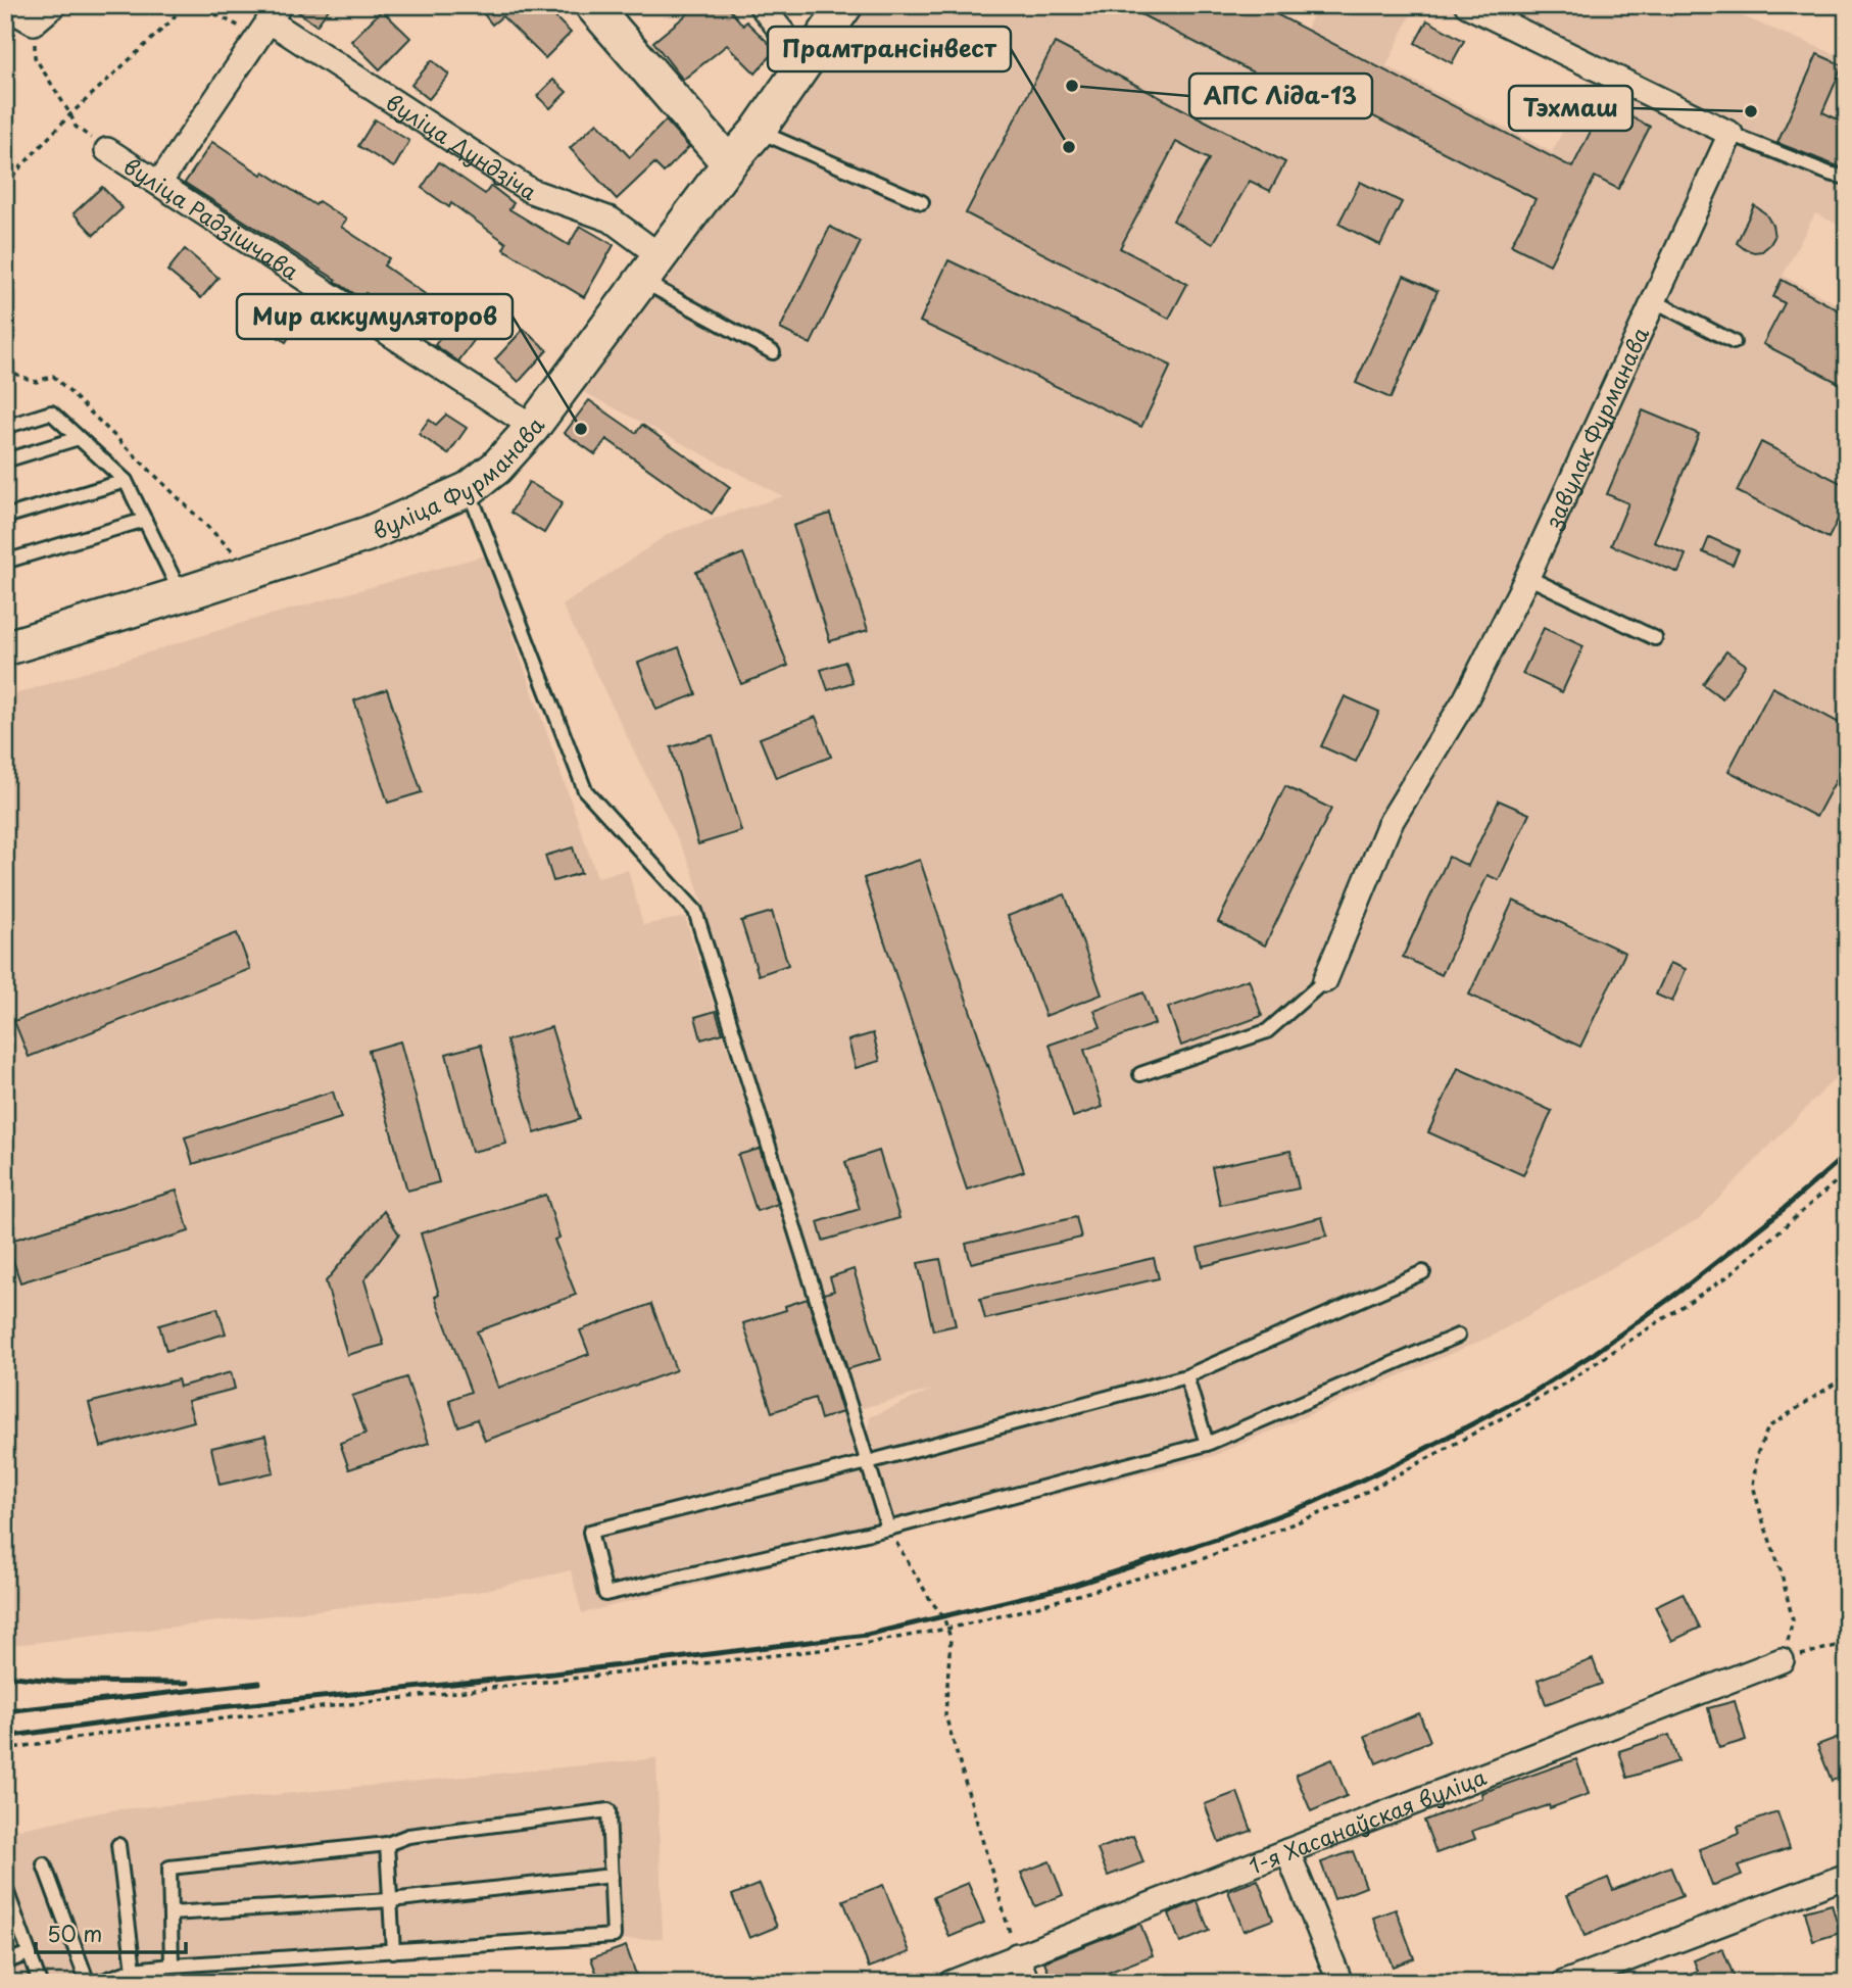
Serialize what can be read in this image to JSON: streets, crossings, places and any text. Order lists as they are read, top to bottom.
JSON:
{
  "streets": {
    "street": [
      "вуліца Дундзіча",
      "вуліца Радзішчава",
      "завулак Фурманава",
      "вуліца Фурманава",
      "1-я Хасанаўская вуліца"
    ]
  },
  "crossings": [
    ["вуліца Дундзіча", "вуліца Фурманава"],
    ["вуліца Радзішчава", "вуліца Фурманава"]
  ],
  "places": [
    "АПС Ліда-13",
    "Тэхмаш",
    "Прамтрансінвест",
    "Мир аккумуляторов"
  ],
  "scale_bar": "50 m"
}
